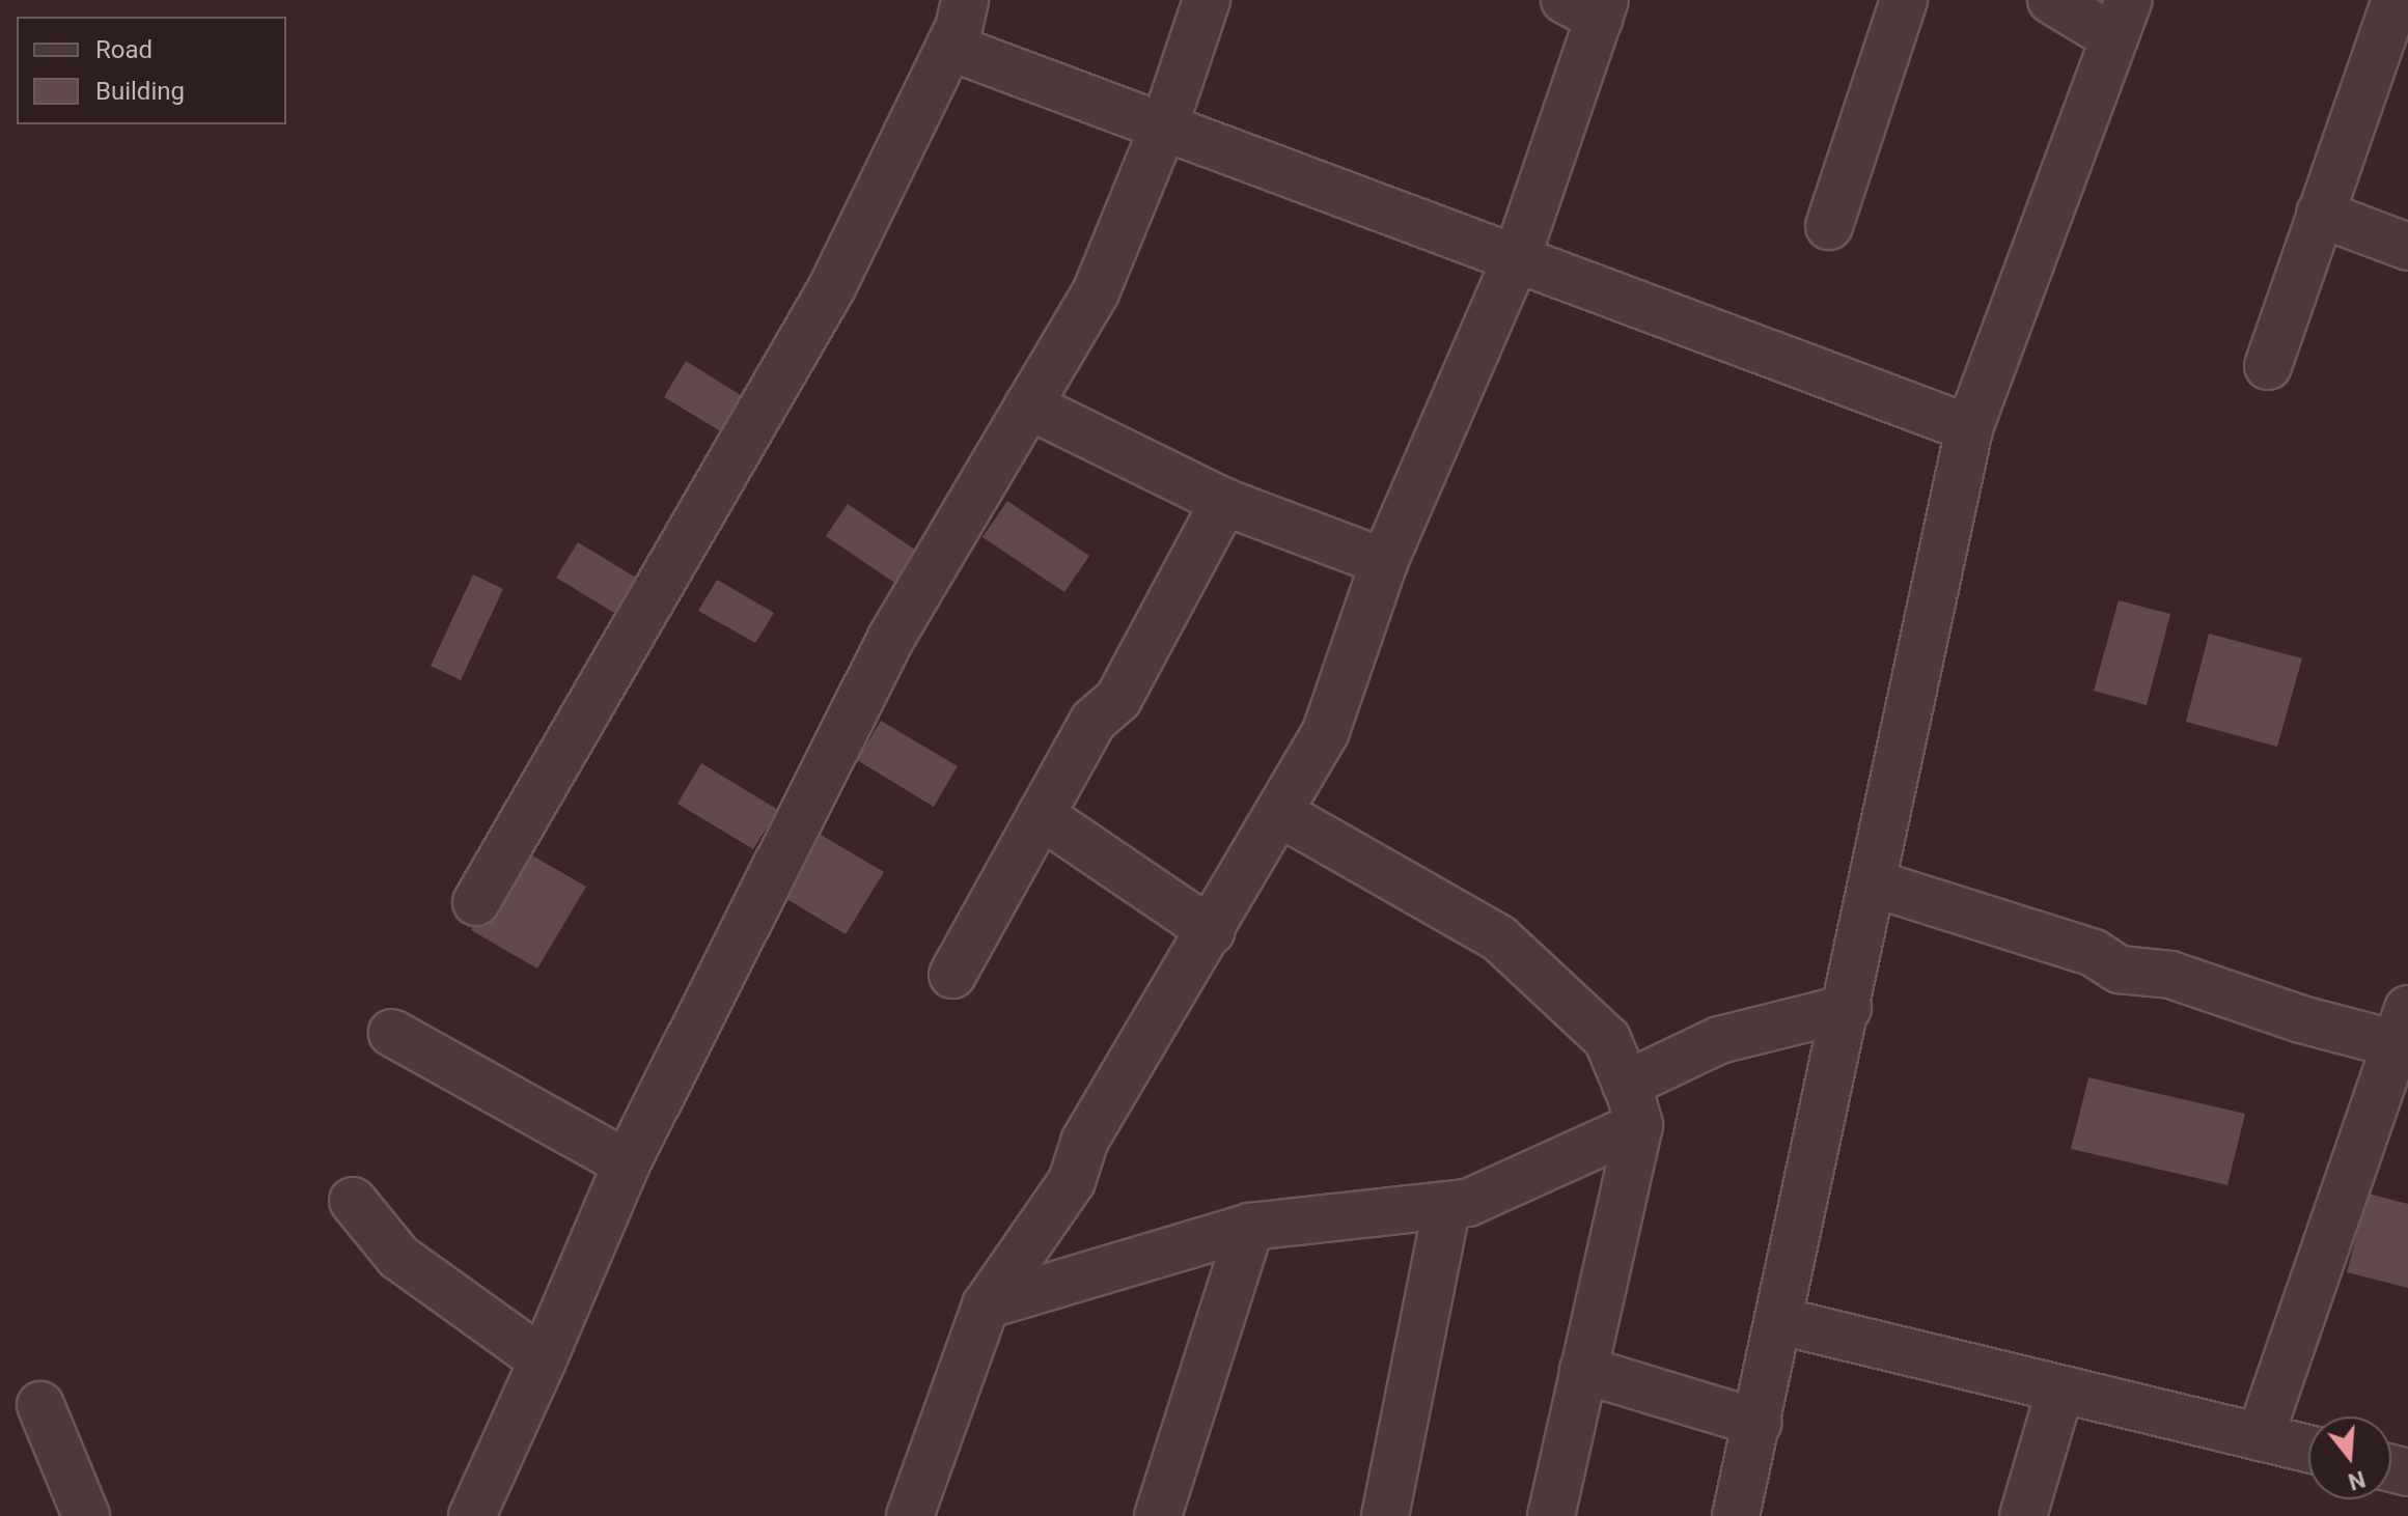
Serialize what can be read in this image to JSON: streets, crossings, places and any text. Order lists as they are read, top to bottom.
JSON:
{
  "legend": ["Road", "Building"],
  "north": "bottom"
}
